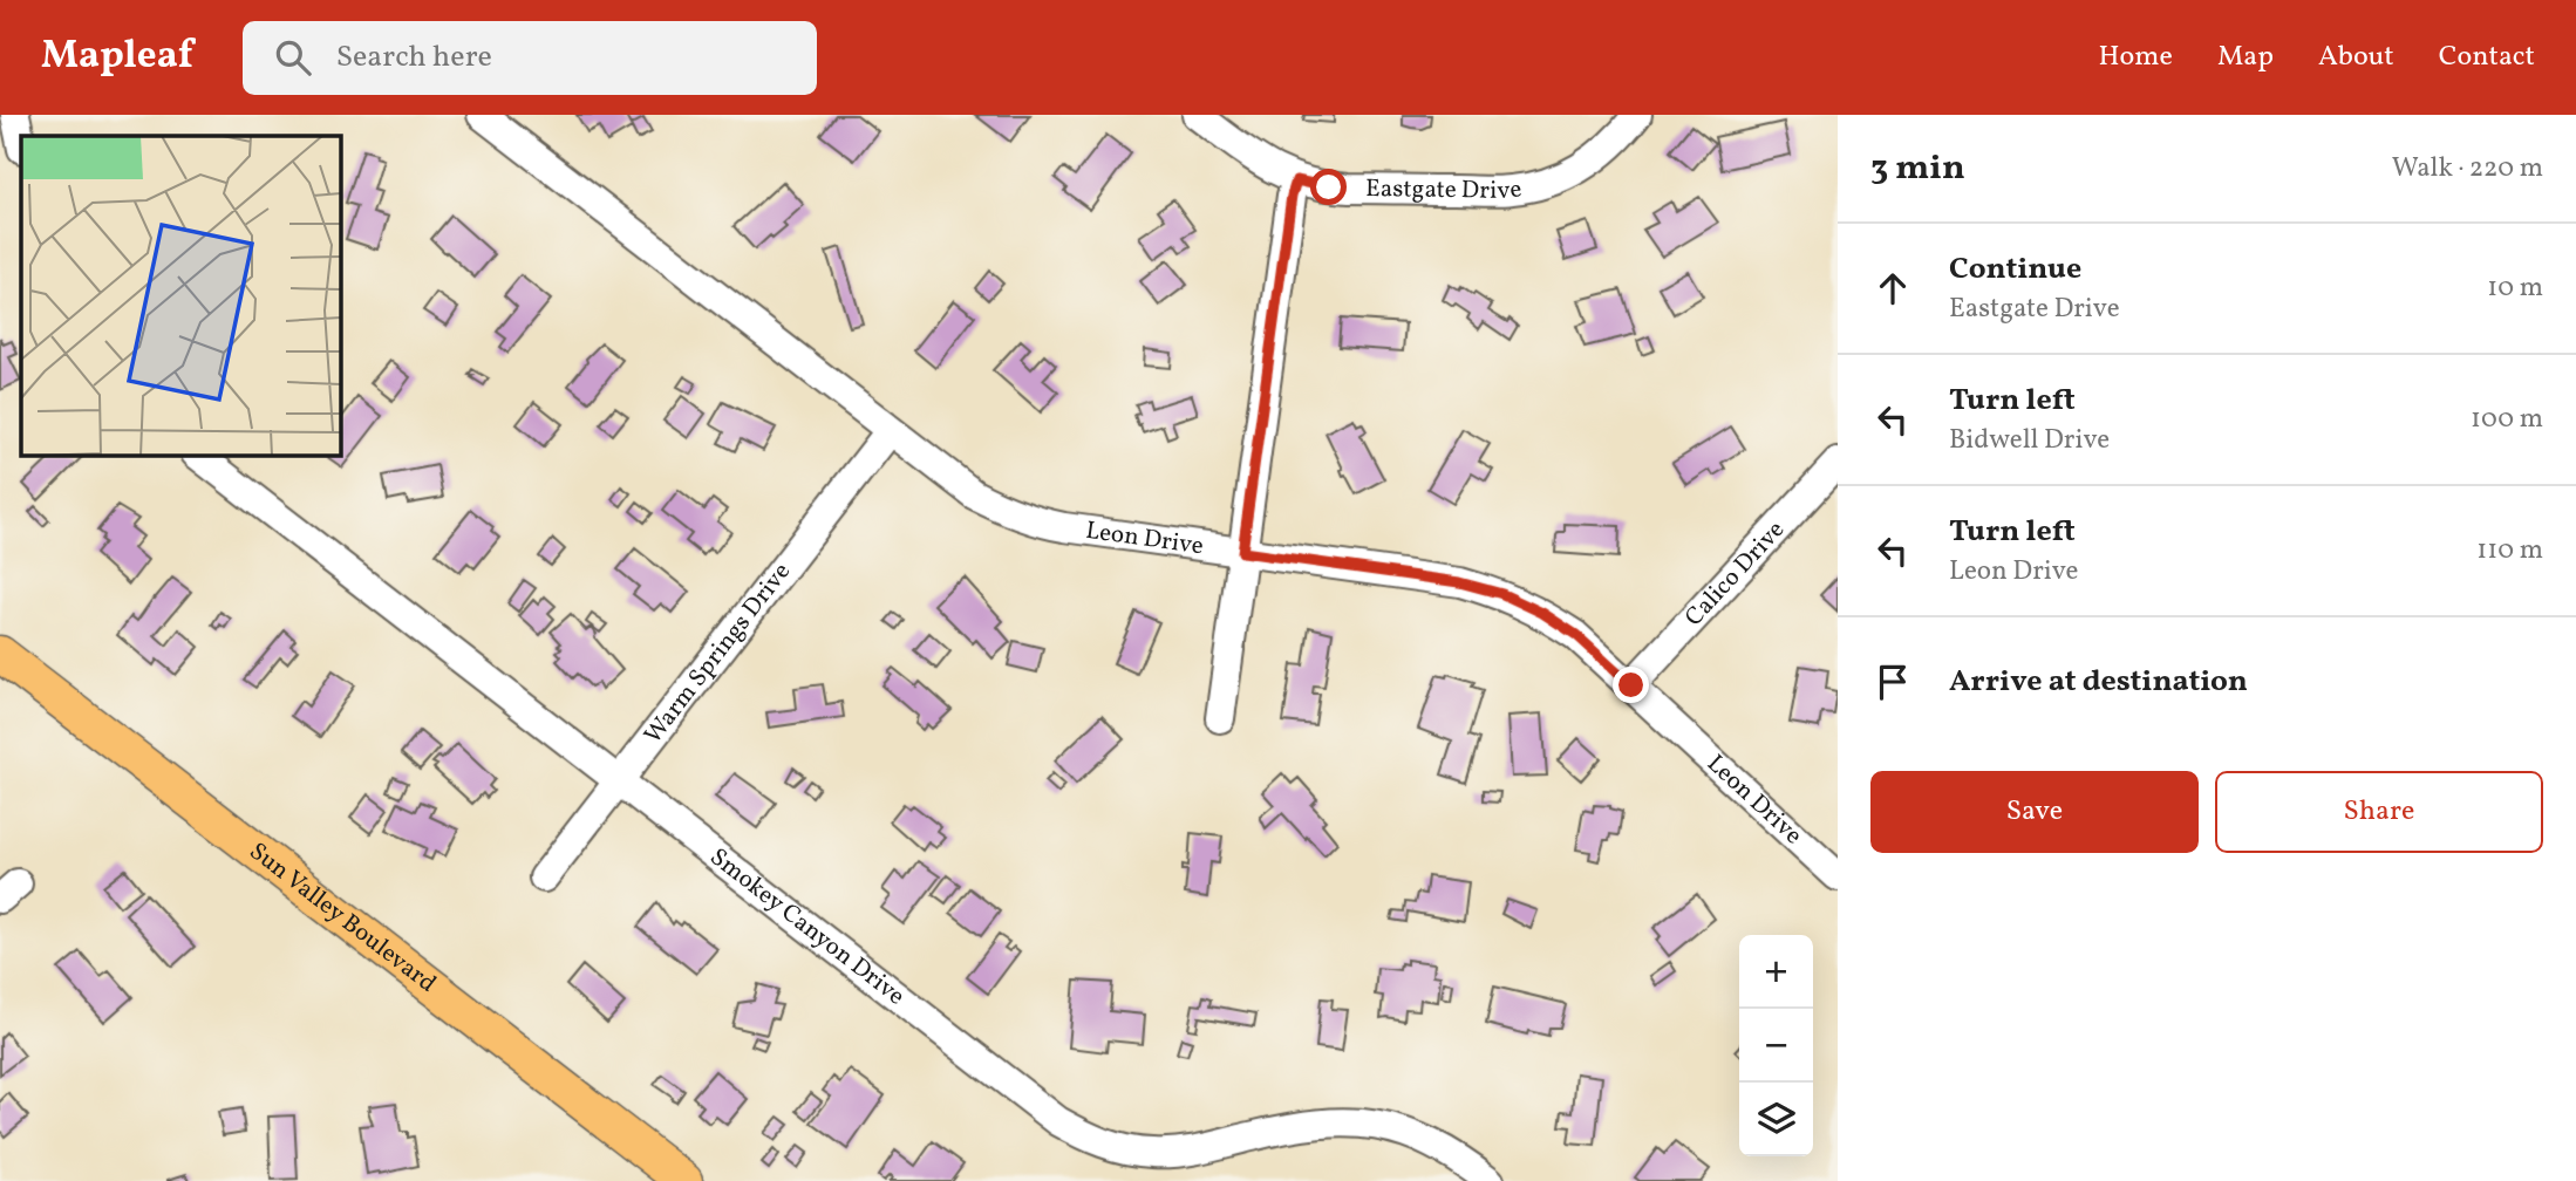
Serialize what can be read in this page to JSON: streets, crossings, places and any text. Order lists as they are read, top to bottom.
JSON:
{
  "streets": {
    "main road": ["Sun Valley Boulevard"],
    "street": [
      "Eastgate Drive",
      "Leon Drive",
      "Calico Drive",
      "Warm Springs Drive",
      "Smokey Canyon Drive"
    ]
  },
  "crossings": [
    ["Leon Drive", "Calico Drive"],
    ["Leon Drive", "Warm Springs Drive"],
    ["Warm Springs Drive", "Smokey Canyon Drive"]
  ],
  "page": {
    "header": "Mapleaf",
    "search": "Search here",
    "nav": [
      "Home",
      "Map",
      "About",
      "Contact"
    ],
    "heading": ["3 min", "Walk · 220 m"],
    "list": [
      ["Continue", "Eastgate Drive", "10 m"],
      ["Turn left", "Bidwell Drive", "100 m"],
      ["Turn left", "Leon Drive", "110 m"],
      "Arrive at destination"
    ],
    "buttons": ["Save", "Share"],
    "map_buttons": ["+", "−"]
  }
}
